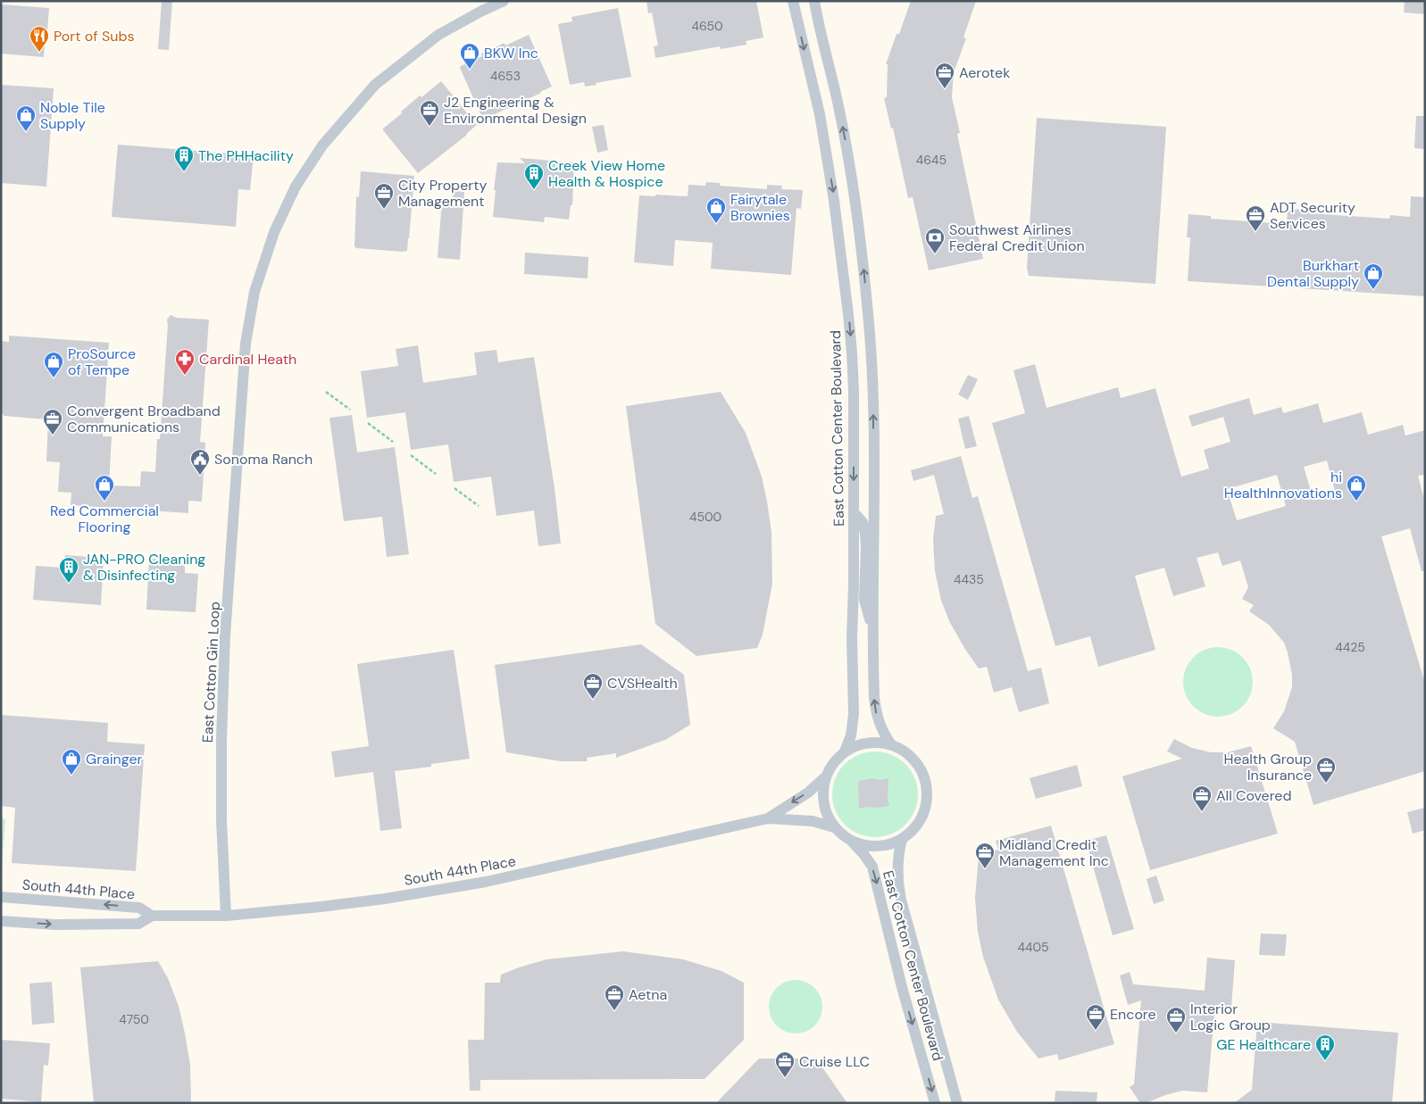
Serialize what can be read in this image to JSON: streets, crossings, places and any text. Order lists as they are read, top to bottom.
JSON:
{
  "streets": {
    "street": ["East Cotton Center Boulevard", "East Cotton Gin Loop", "South 44th Place"]
  },
  "crossings": [
    ["East Cotton Center Boulevard", "South 44th Place"],
    ["East Cotton Gin Loop", "South 44th Place"]
  ],
  "places": {
    "restaurant": ["Port of Subs"],
    "shop": [
      "BKW Inc",
      "Noble Tile Supply",
      "Fairytale Brownies",
      "Burkhart Dental Supply",
      "ProSource of Tempe",
      "Red Commercial Flooring",
      "hi HealthInnovations",
      "Grainger"
    ],
    "office": [
      "Aerotek",
      "J2 Engineering & Environmental Design",
      "City Property Management",
      "ADT Security Services",
      "Convergent Broadband Communications",
      "CVSHealth",
      "Health Group Insurance",
      "All Covered",
      "Midland Credit Management Inc",
      "Aetna",
      "Encore",
      "Interior Logic Group",
      "Cruise LLC"
    ],
    "building": [
      "The PHHacility",
      "Creek View Home Health & Hospice",
      "JAN-PRO Cleaning & Disinfecting",
      "GE Healthcare"
    ],
    "bank": ["Southwest Airlines Federal Credit Union"],
    "pharmacy": ["Cardinal Heath"],
    "public building": ["Sonoma Ranch"]
  },
  "house_numbers": [
    "4650",
    "4653",
    "4645",
    "4500",
    "4435",
    "4425",
    "4405",
    "4750"
  ]
}
